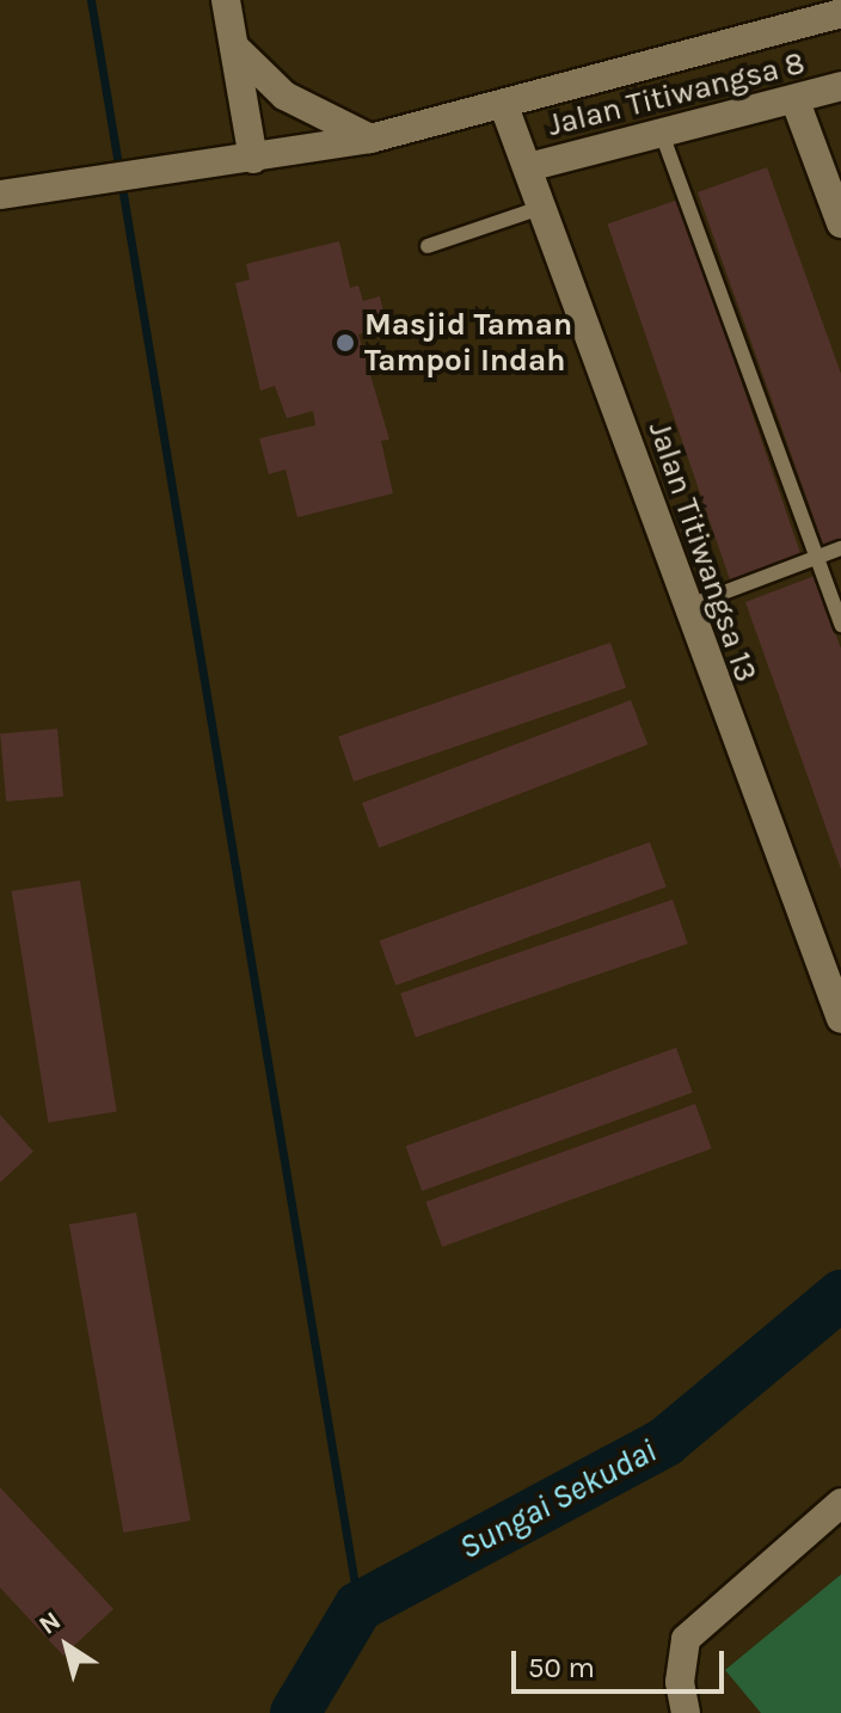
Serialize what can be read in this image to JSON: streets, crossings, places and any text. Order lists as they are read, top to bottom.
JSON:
{
  "streets": {
    "street": ["Jalan Titiwangsa 8", "Jalan Titiwangsa 13"]
  },
  "crossings": [
    ["Jalan Titiwangsa 8", "Jalan Titiwangsa 13"]
  ],
  "water": ["Sungai Sekudai"],
  "places": ["Masjid Taman Tampoi Indah"],
  "scale_bar": "50 m",
  "north": "top left"
}
